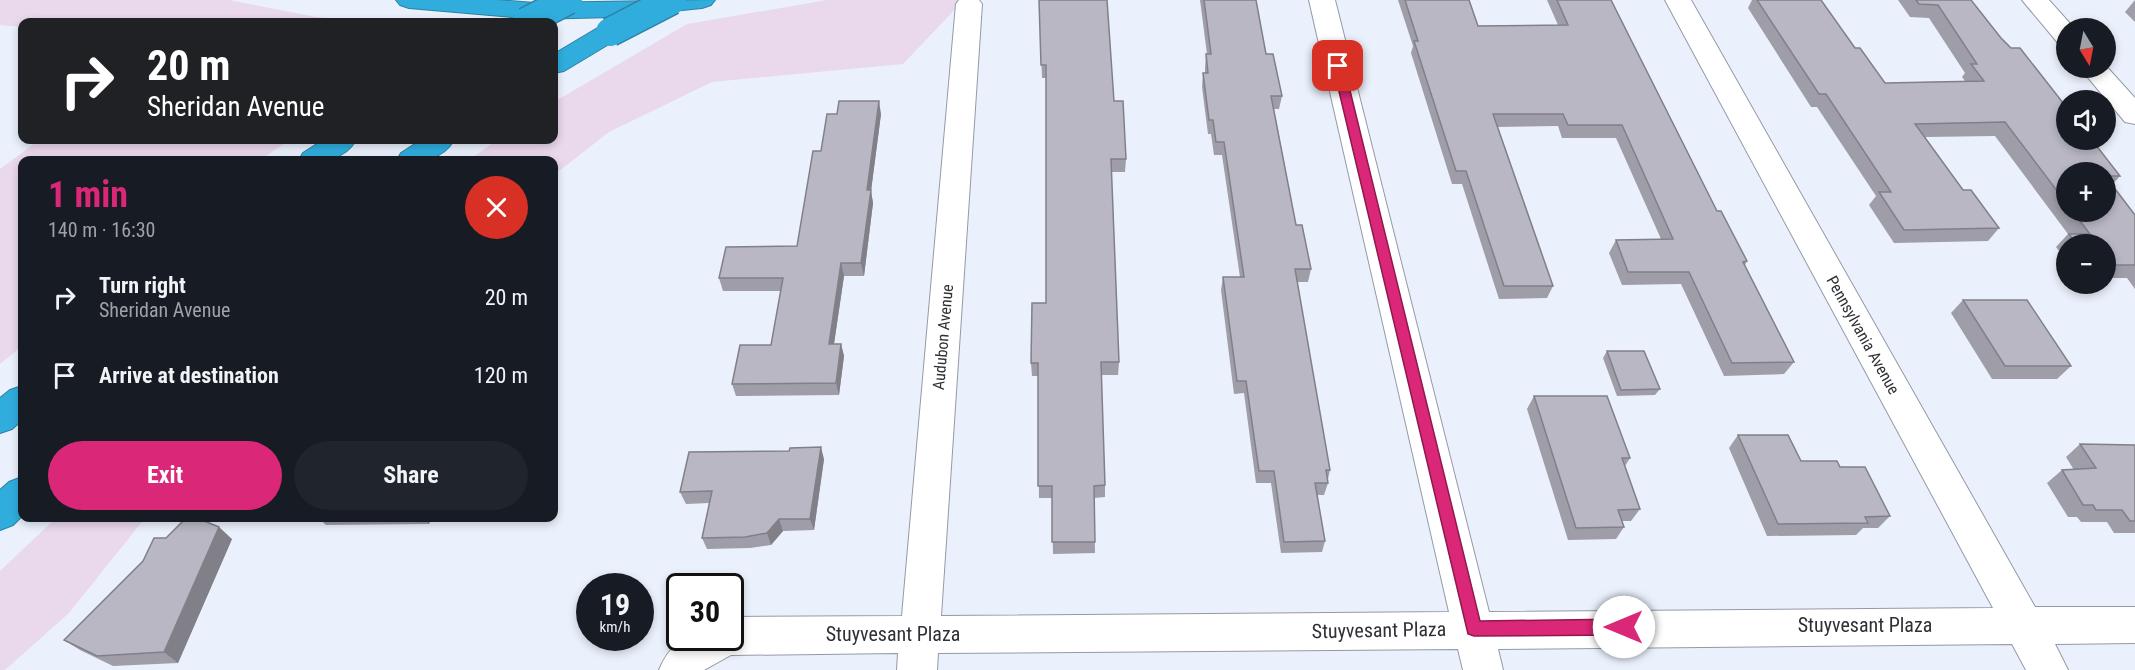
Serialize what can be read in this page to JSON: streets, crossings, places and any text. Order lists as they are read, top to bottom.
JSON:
{
  "streets": {
    "street": ["Pennsylvania Avenue", "Audubon Avenue", "Stuyvesant Plaza"]
  },
  "crossings": [
    ["Pennsylvania Avenue", "Stuyvesant Plaza"],
    ["Audubon Avenue", "Stuyvesant Plaza"]
  ],
  "north": "bottom",
  "page": {
    "map_buttons": ["+", "−"],
    "turn": ["20 m", "Sheridan Avenue"],
    "heading": ["1 min", "140 m · 16:30"],
    "list": [
      {
        "name": "Turn right",
        "note": "Sheridan Avenue",
        "value": "20 m"
      },
      {
        "name": "Arrive at destination",
        "value": "120 m"
      }
    ],
    "buttons": ["Exit", "Share"],
    "speed": "19 km/h",
    "limit": "30"
  }
}
